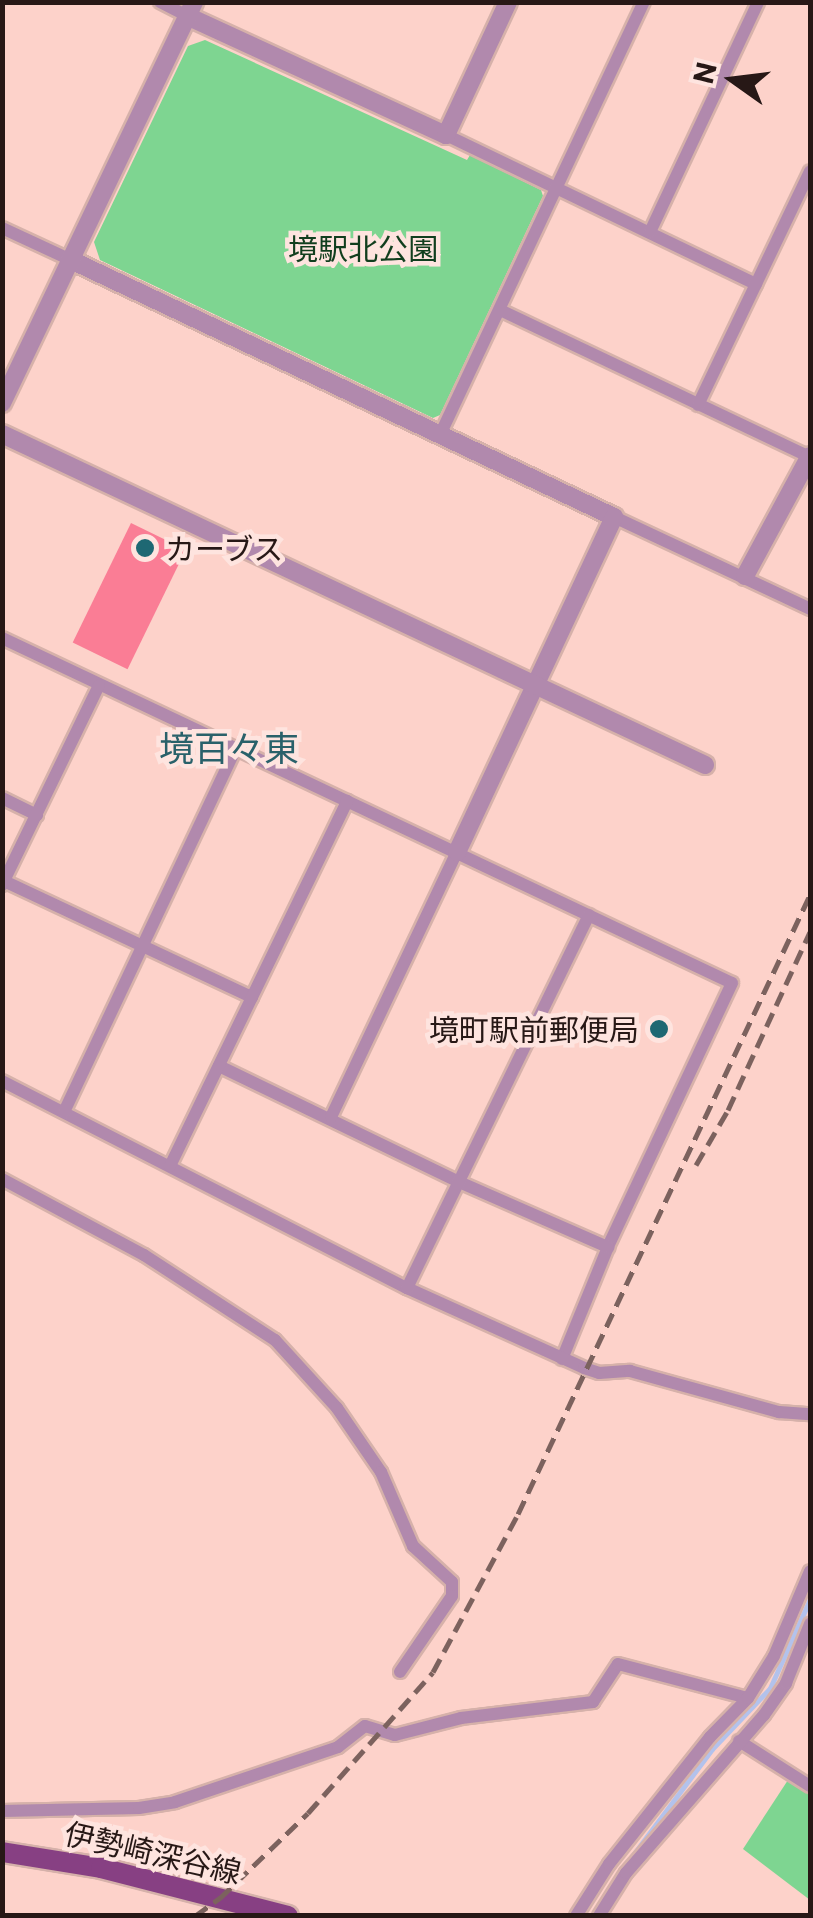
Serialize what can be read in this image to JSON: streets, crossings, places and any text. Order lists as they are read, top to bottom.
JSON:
{
  "streets": {
    "main road": ["伊勢崎深谷線"]
  },
  "districts": ["境百々東"],
  "parks": ["境駅北公園"],
  "places": ["カーブス", "境町駅前郵便局"],
  "north": "left"
}
